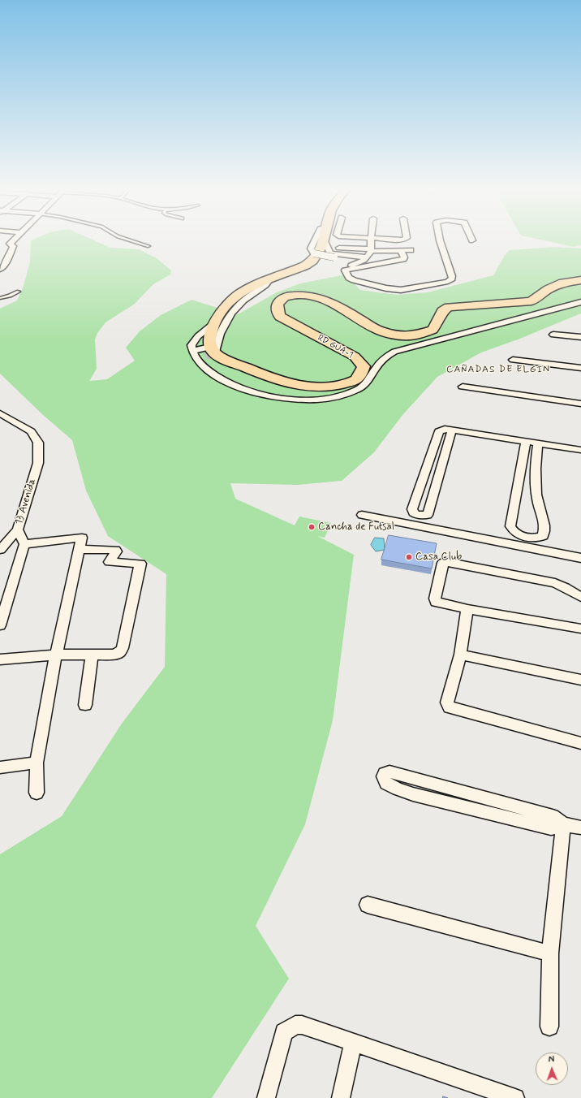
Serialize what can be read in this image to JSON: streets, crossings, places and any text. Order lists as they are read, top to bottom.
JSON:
{
  "streets": {
    "main road": ["RD GUA-1"],
    "street": ["13 Avenida"]
  },
  "districts": ["CAÑADAS DE ELGIN"],
  "places": ["Cancha de Futsal", "Casa Club"],
  "north": "top"
}
